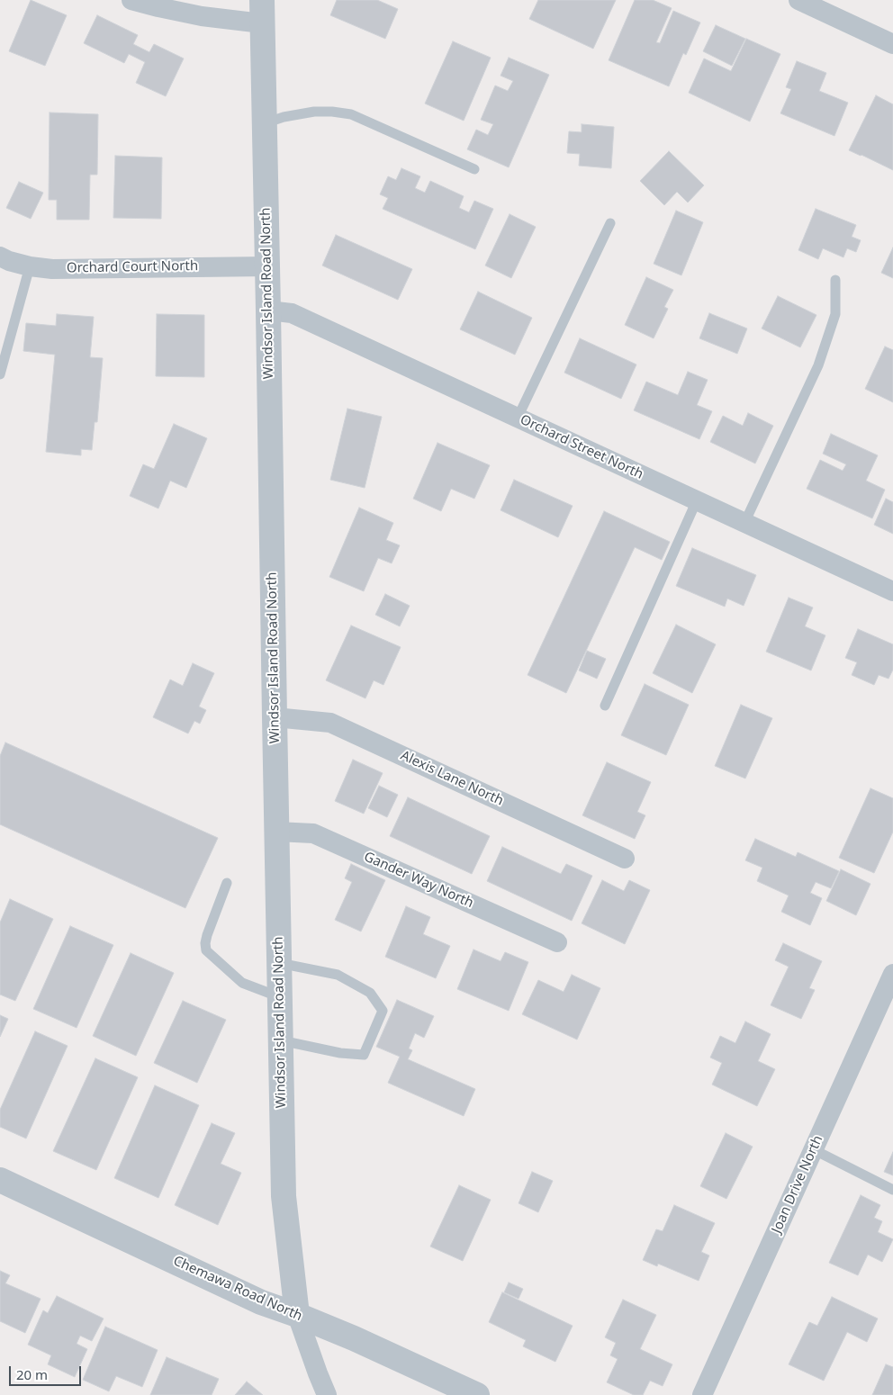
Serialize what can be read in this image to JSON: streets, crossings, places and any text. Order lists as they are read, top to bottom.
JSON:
{
  "streets": {
    "street": [
      "Orchard Court North",
      "Windsor Island Road North",
      "Orchard Street North",
      "Alexis Lane North",
      "Gander Way North",
      "Joan Drive North",
      "Chemawa Road North"
    ]
  },
  "crossings": [
    ["Orchard Court North", "Windsor Island Road North"],
    ["Windsor Island Road North", "Orchard Street North"],
    ["Windsor Island Road North", "Alexis Lane North"],
    ["Windsor Island Road North", "Gander Way North"],
    ["Windsor Island Road North", "Chemawa Road North"]
  ],
  "scale_bar": "20 m"
}
